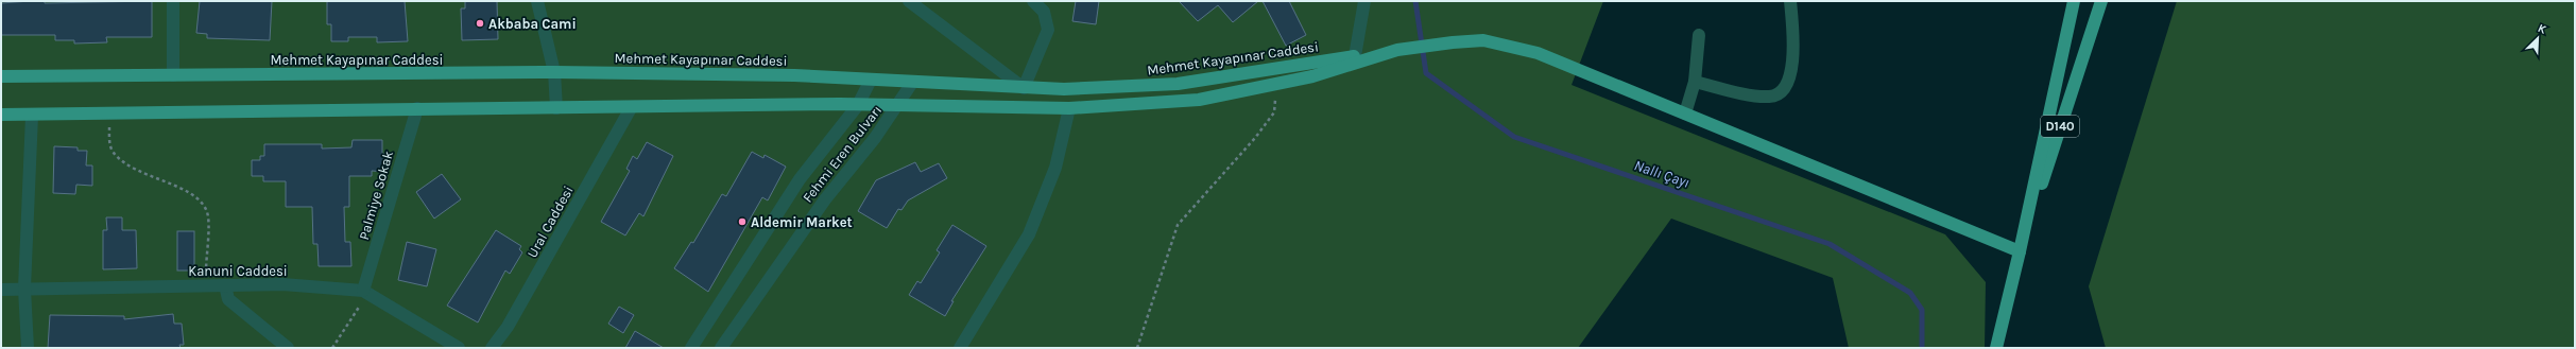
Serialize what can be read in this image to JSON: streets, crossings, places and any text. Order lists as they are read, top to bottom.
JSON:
{
  "streets": {
    "main road": ["Mehmet Kayapınar Caddesi", "D140"],
    "street": [
      "Fehmi Eren Bulvarı",
      "Palmiye Sokak",
      "Ural Caddesi",
      "Kanuni Caddesi"
    ]
  },
  "crossings": [
    ["Mehmet Kayapınar Caddesi", "Fehmi Eren Bulvarı"],
    ["Palmiye Sokak", "Kanuni Caddesi"]
  ],
  "water": ["Nallı Çayı"],
  "places": ["Akbaba Cami", "Aldemir Market"],
  "north": "top right"
}
